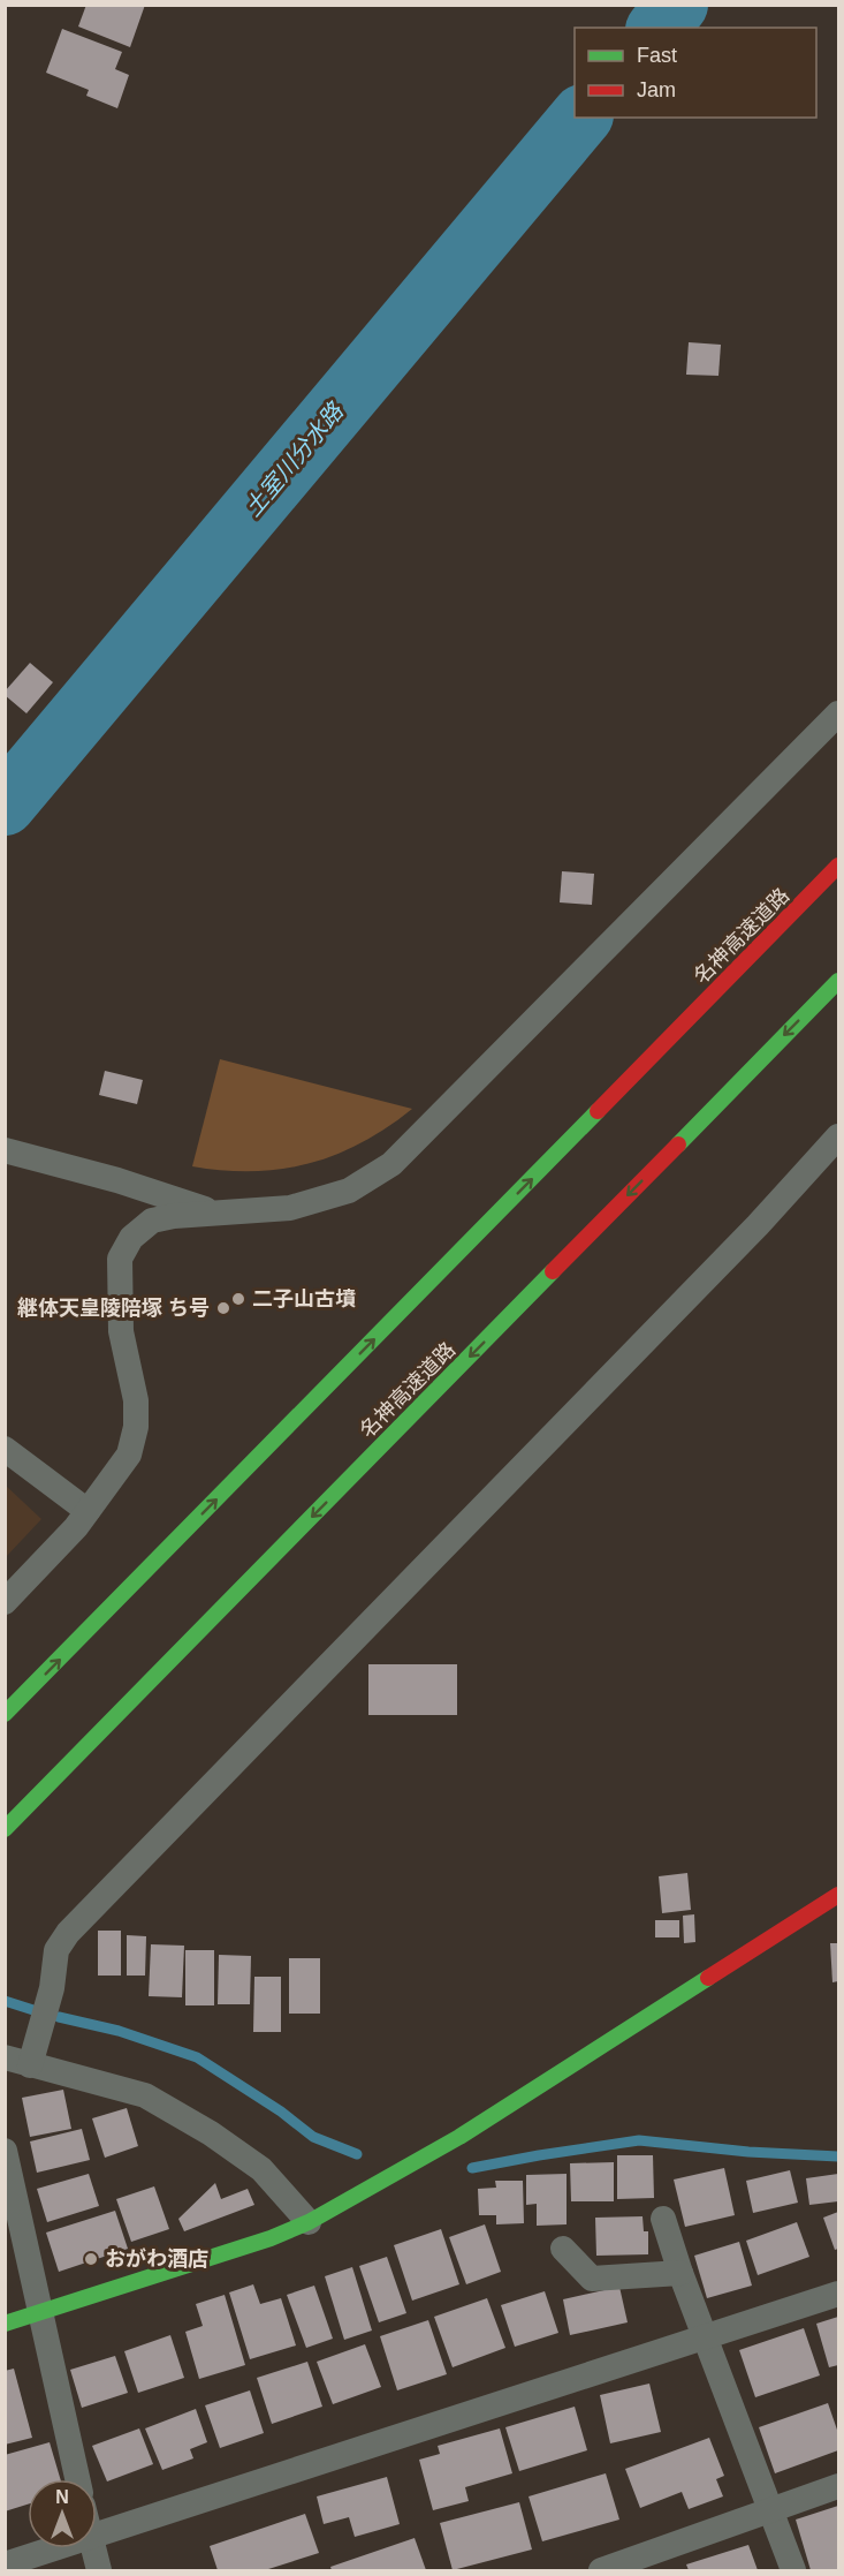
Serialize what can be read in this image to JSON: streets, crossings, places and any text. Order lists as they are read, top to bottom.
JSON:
{
  "streets": {
    "main road": ["名神高速道路"]
  },
  "water": ["土室川分水路"],
  "places": ["二子山古墳", "継体天皇陵陪塚 ち号", "おがわ酒店"],
  "legend": ["Fast", "Jam"],
  "north": "top"
}
